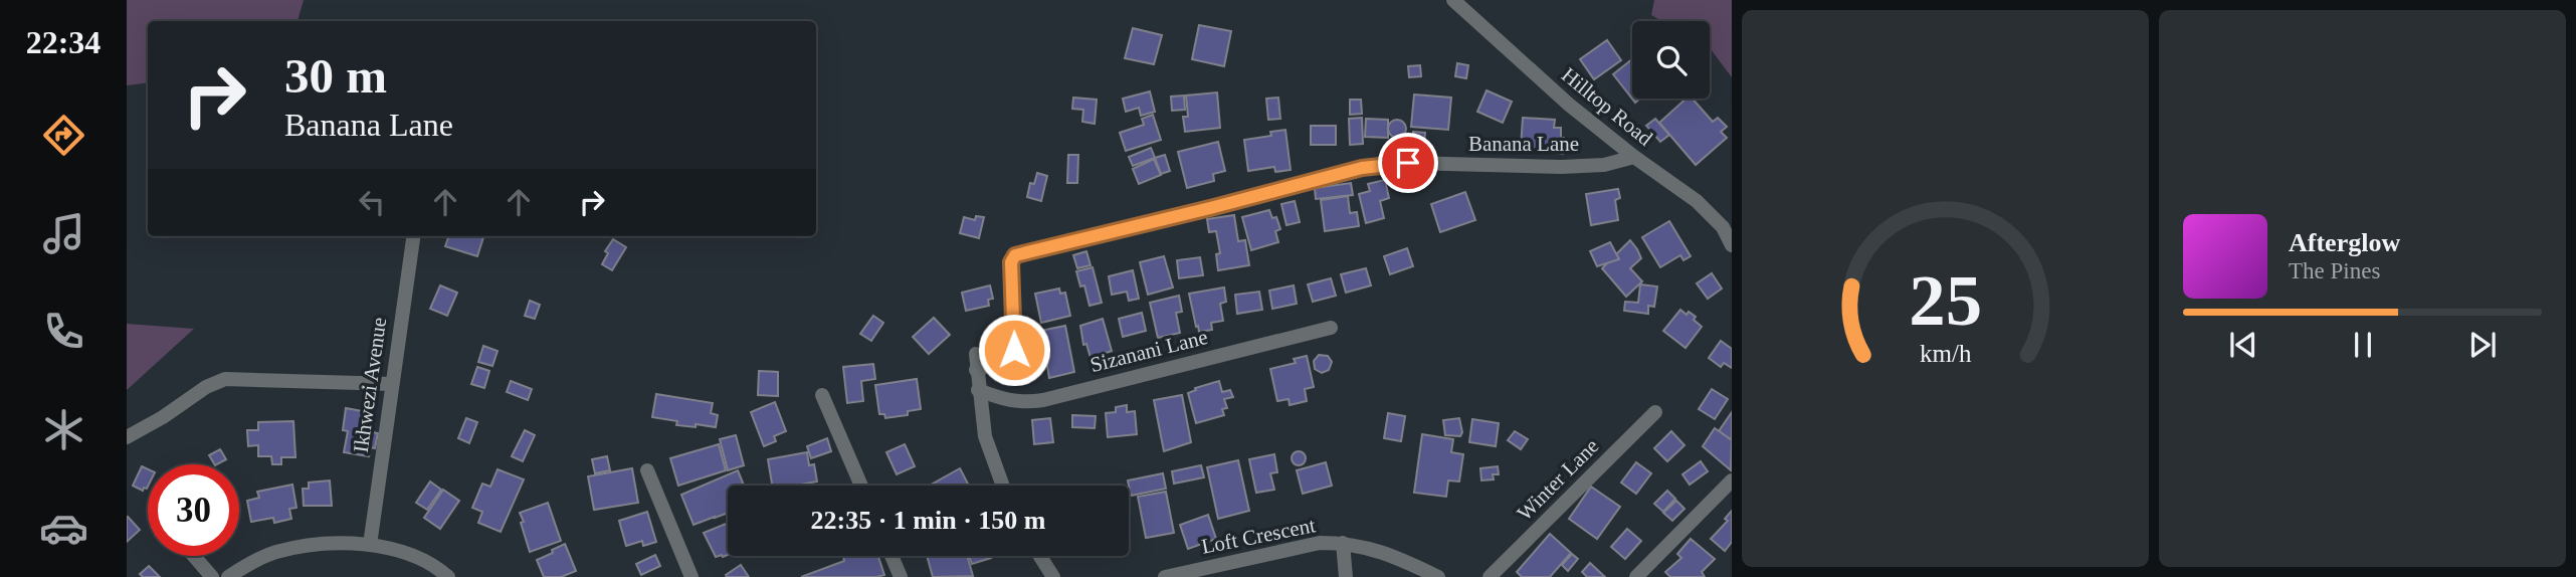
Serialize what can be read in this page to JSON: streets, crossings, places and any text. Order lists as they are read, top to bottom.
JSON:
{
  "streets": {
    "street": [
      "Hilltop Road",
      "Banana Lane",
      "Sizanani Lane",
      "Ikhwezi Avenue",
      "Winter Lane",
      "Loft Crescent"
    ]
  },
  "crossings": [
    ["Hilltop Road", "Banana Lane"]
  ],
  "page": {
    "tabs": "22:34",
    "turn": ["30 m", "Banana Lane"],
    "song": ["Afterglow", "The Pines"],
    "limit": "30",
    "trip": "22:35 · 1 min · 150 m",
    "gauge": ["25", "km/h"]
  }
}
